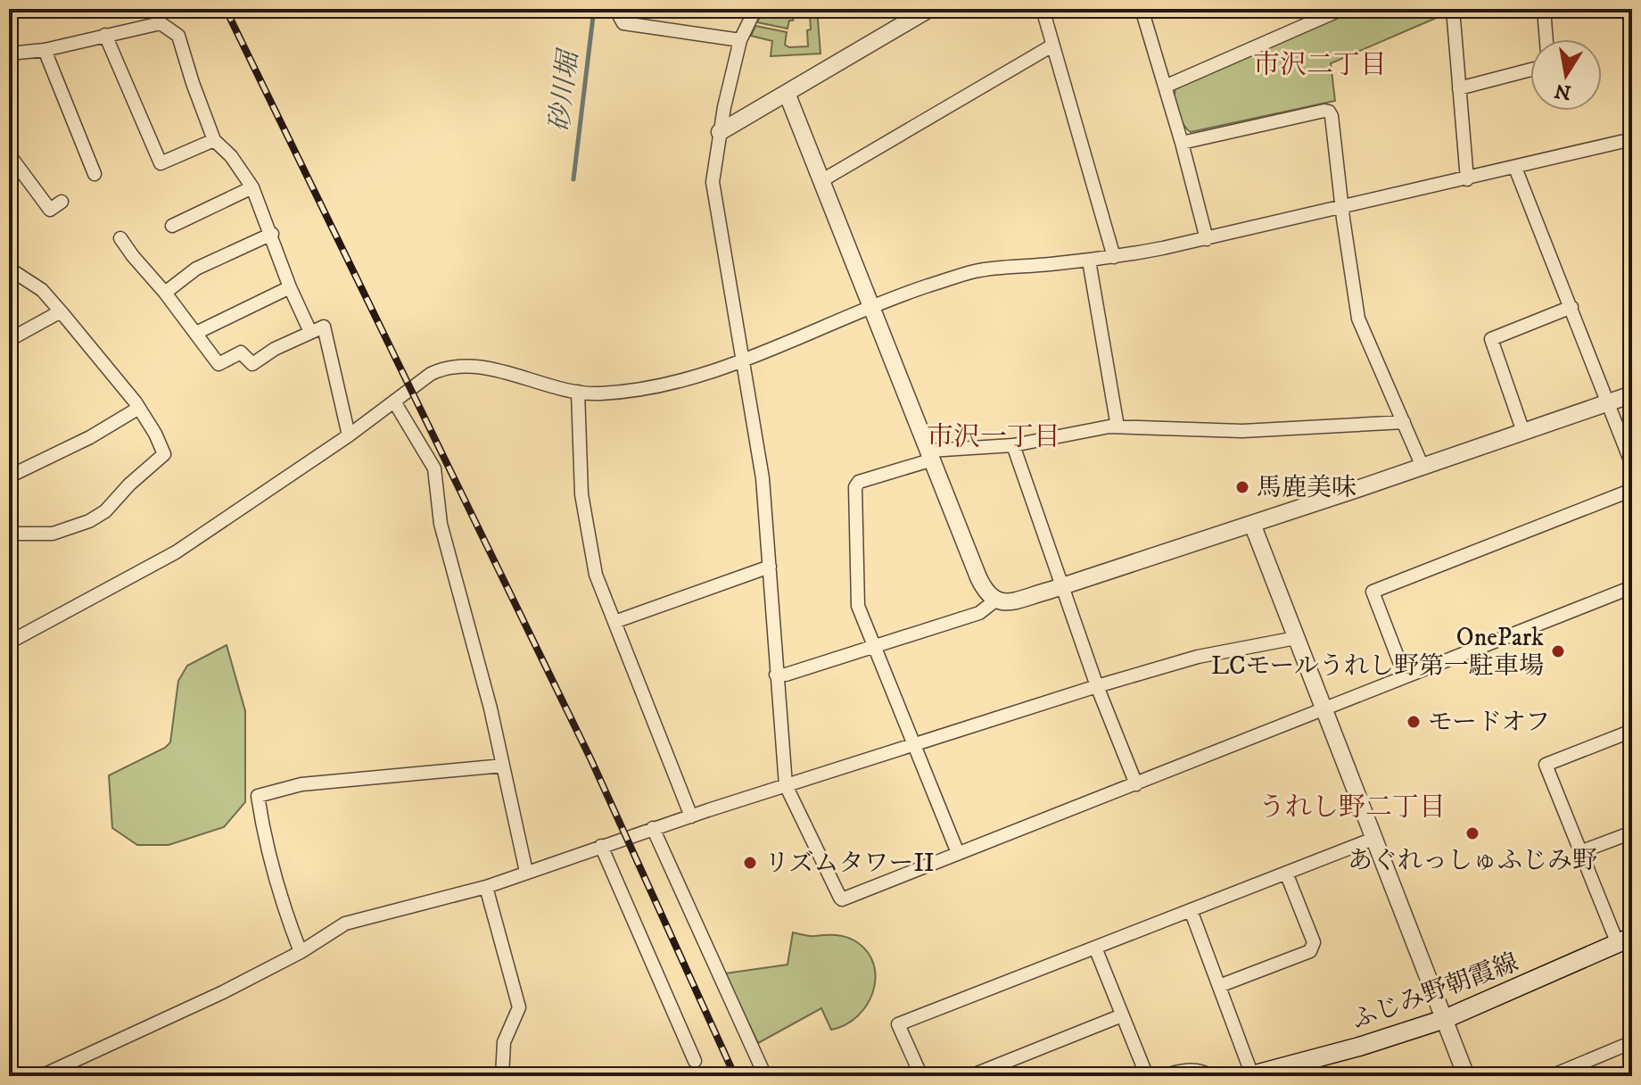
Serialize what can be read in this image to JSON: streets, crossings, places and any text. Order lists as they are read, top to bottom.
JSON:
{
  "streets": {
    "main road": ["ふじみ野朝霞線"]
  },
  "districts": ["市沢二丁目", "市沢一丁目", "うれし野二丁目"],
  "water": ["砂川堀"],
  "places": [
    "馬鹿美味",
    "OnePark LCモールうれし野第一駐車場",
    "モードオフ",
    "あぐれっしゅふじみ野",
    "リズムタワーII"
  ],
  "north": "bottom"
}
